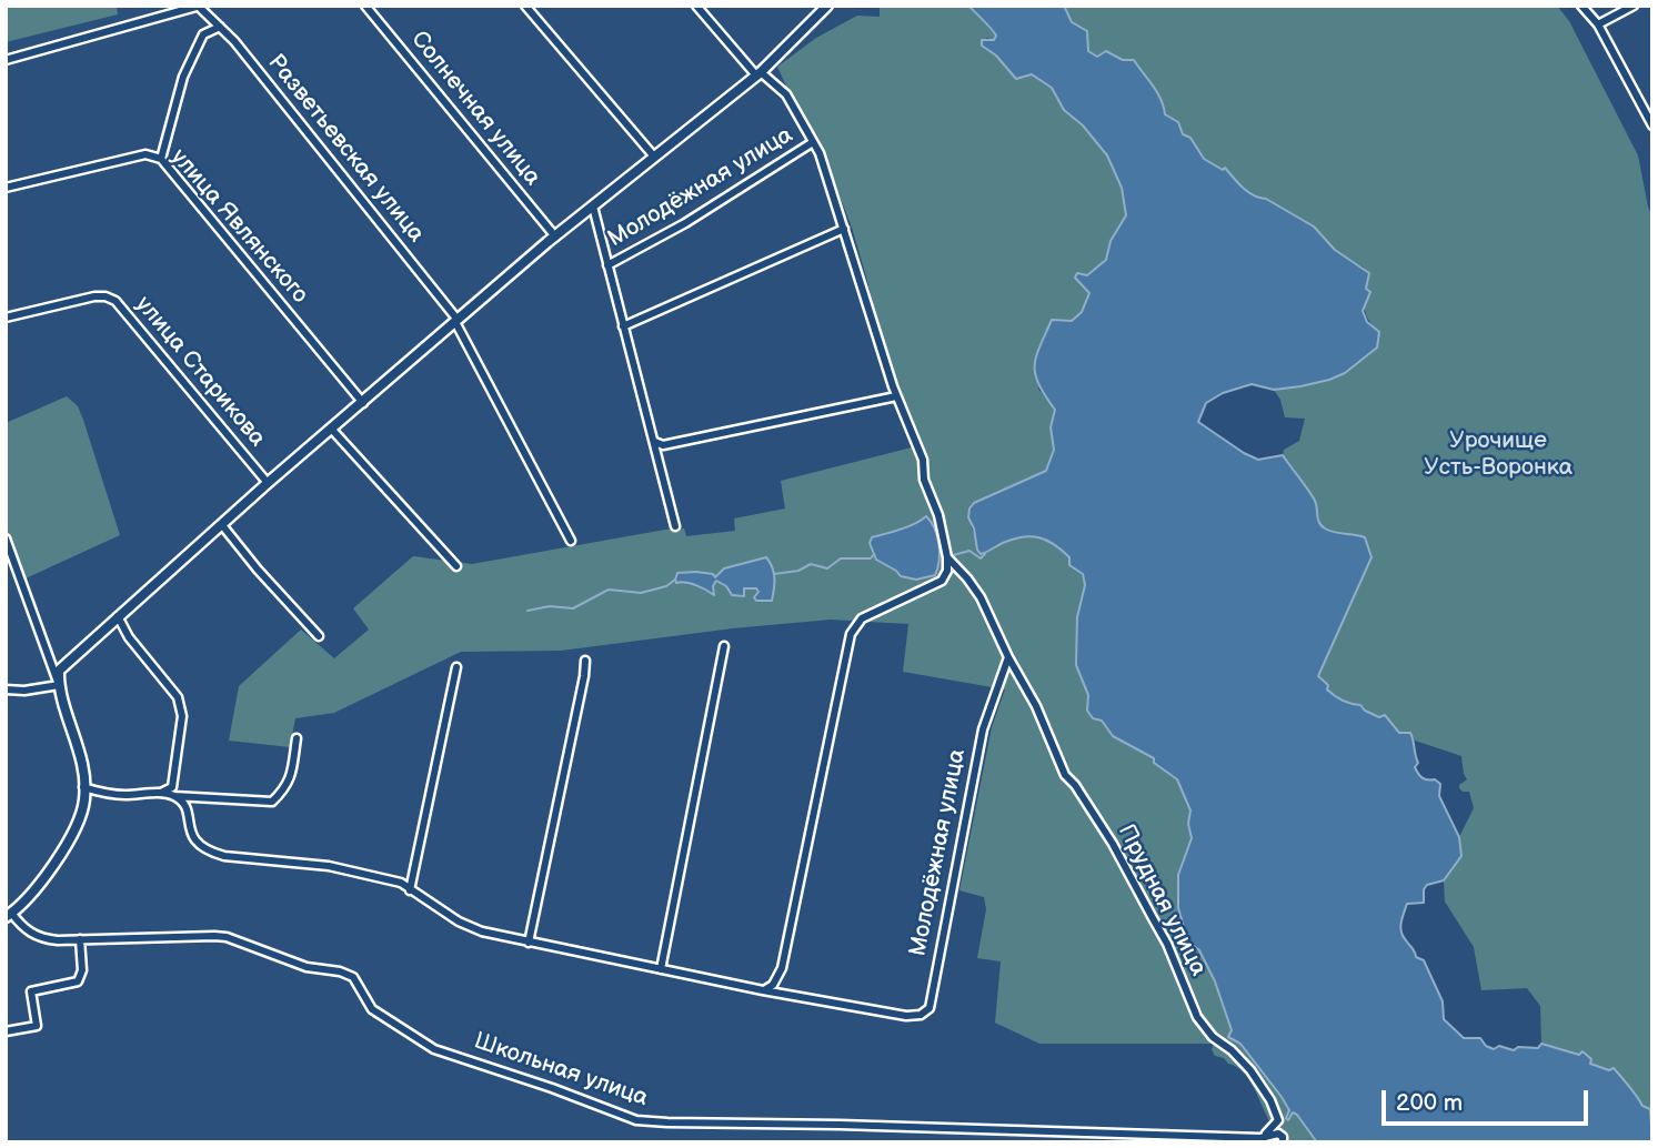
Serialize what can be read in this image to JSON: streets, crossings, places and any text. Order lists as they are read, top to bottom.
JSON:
{
  "streets": {
    "street": [
      "Солнечная улица",
      "Разветьевская улица",
      "Молодёжная улица",
      "улица Являнского",
      "улица Старикова",
      "Прудная улица",
      "Школьная улица"
    ]
  },
  "crossings": [
    ["Молодёжная улица", "Прудная улица"],
    ["Прудная улица", "Школьная улица"]
  ],
  "parks": ["Урочище Усть-Воронка"],
  "scale_bar": "200 m"
}
